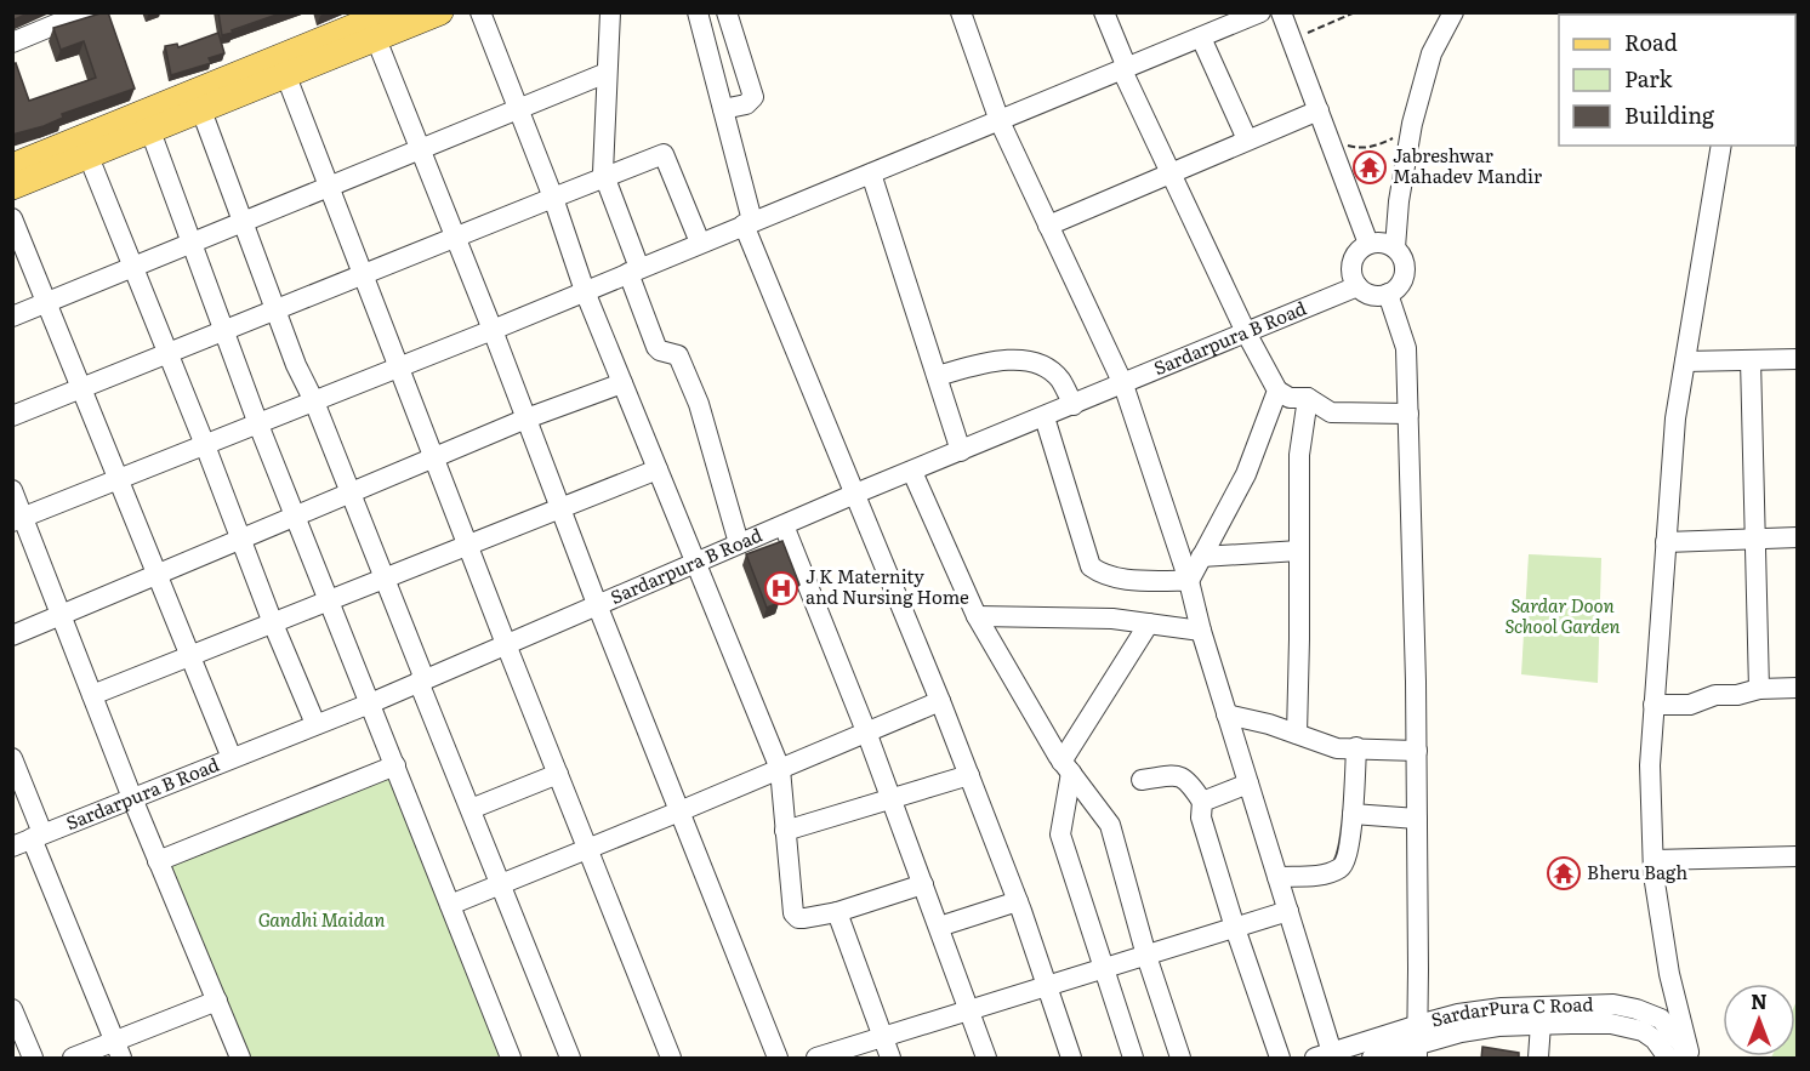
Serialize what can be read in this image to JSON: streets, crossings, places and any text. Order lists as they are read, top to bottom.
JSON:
{
  "streets": {
    "street": ["Sardarpura B Road", "SardarPura C Road"]
  },
  "parks": ["Sardar Doon School Garden", "Gandhi Maidan"],
  "places": {
    "temple": ["Jabreshwar Mahadev Mandir", "Bheru Bagh"],
    "hospital": ["J K Maternity and Nursing Home"]
  },
  "legend": ["Road", "Park", "Building"],
  "north": "top"
}
